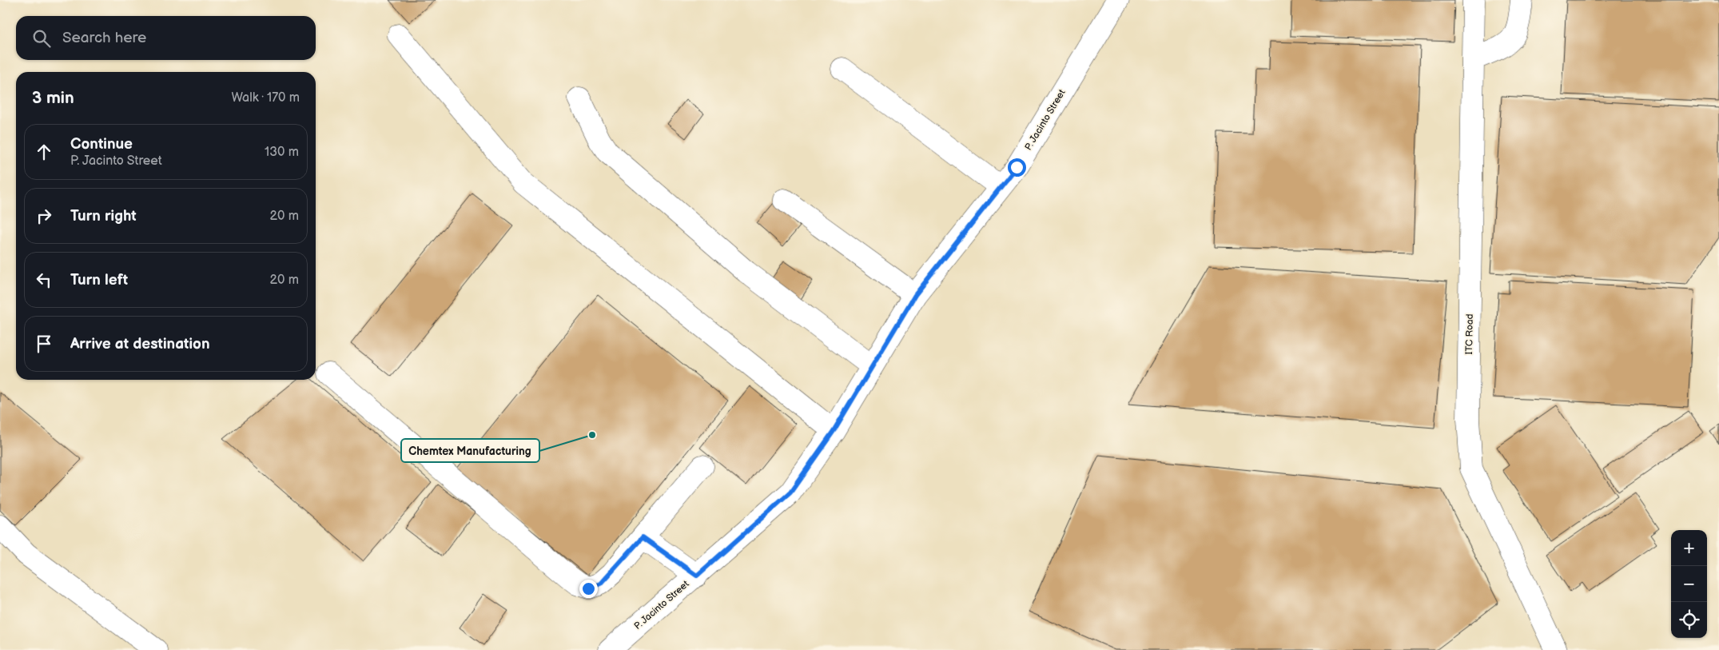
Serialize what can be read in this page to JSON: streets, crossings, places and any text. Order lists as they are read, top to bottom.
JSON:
{
  "streets": {
    "street": ["P. Jacinto Street", "ITC Road"]
  },
  "places": ["Chemtex Manufacturing"],
  "page": {
    "search": "Search here",
    "heading": ["3 min", "Walk · 170 m"],
    "list": [
      ["Continue", "P. Jacinto Street", "130 m"],
      ["Turn right", "20 m"],
      ["Turn left", "20 m"],
      "Arrive at destination"
    ],
    "map_buttons": ["+", "−"]
  }
}
